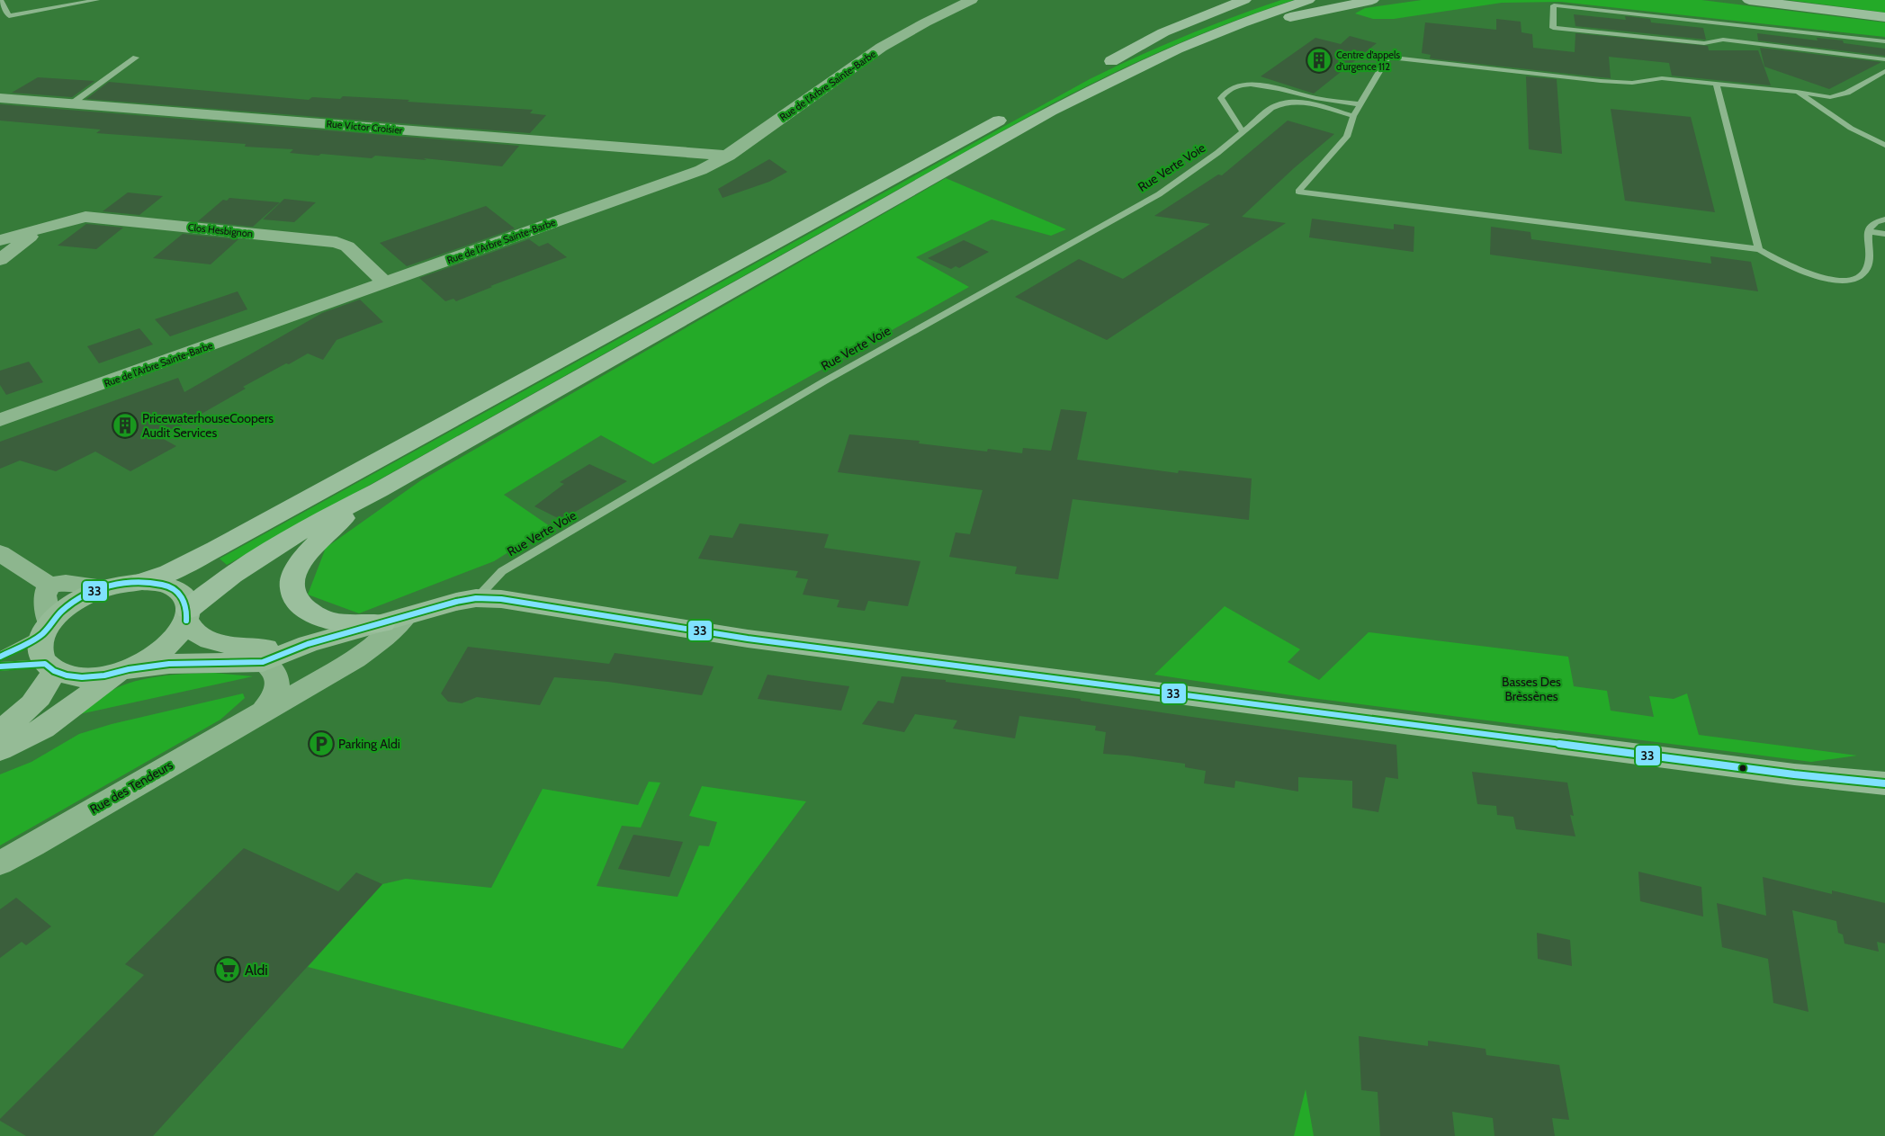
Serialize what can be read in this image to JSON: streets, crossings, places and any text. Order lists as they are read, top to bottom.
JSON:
{
  "streets": {
    "street": [
      "Rue de l'Arbre Sainte-Barbe",
      "Rue Victor Croisier",
      "Clos Hesbignon",
      "Rue des Tendeurs"
    ],
    "lane": ["Rue Verte Voie"]
  },
  "crossings": [
    ["Rue de l'Arbre Sainte-Barbe", "Rue Victor Croisier"],
    ["Rue de l'Arbre Sainte-Barbe", "Clos Hesbignon"]
  ],
  "parks": ["Basses Des Brèssènes"],
  "places": {
    "building": ["Centre d’appels d’urgence 112", "PricewaterhouseCoopers Audit Services"],
    "parking": ["Parking Aldi"],
    "supermarket": ["Aldi"]
  },
  "lines": ["transit line 33"]
}
